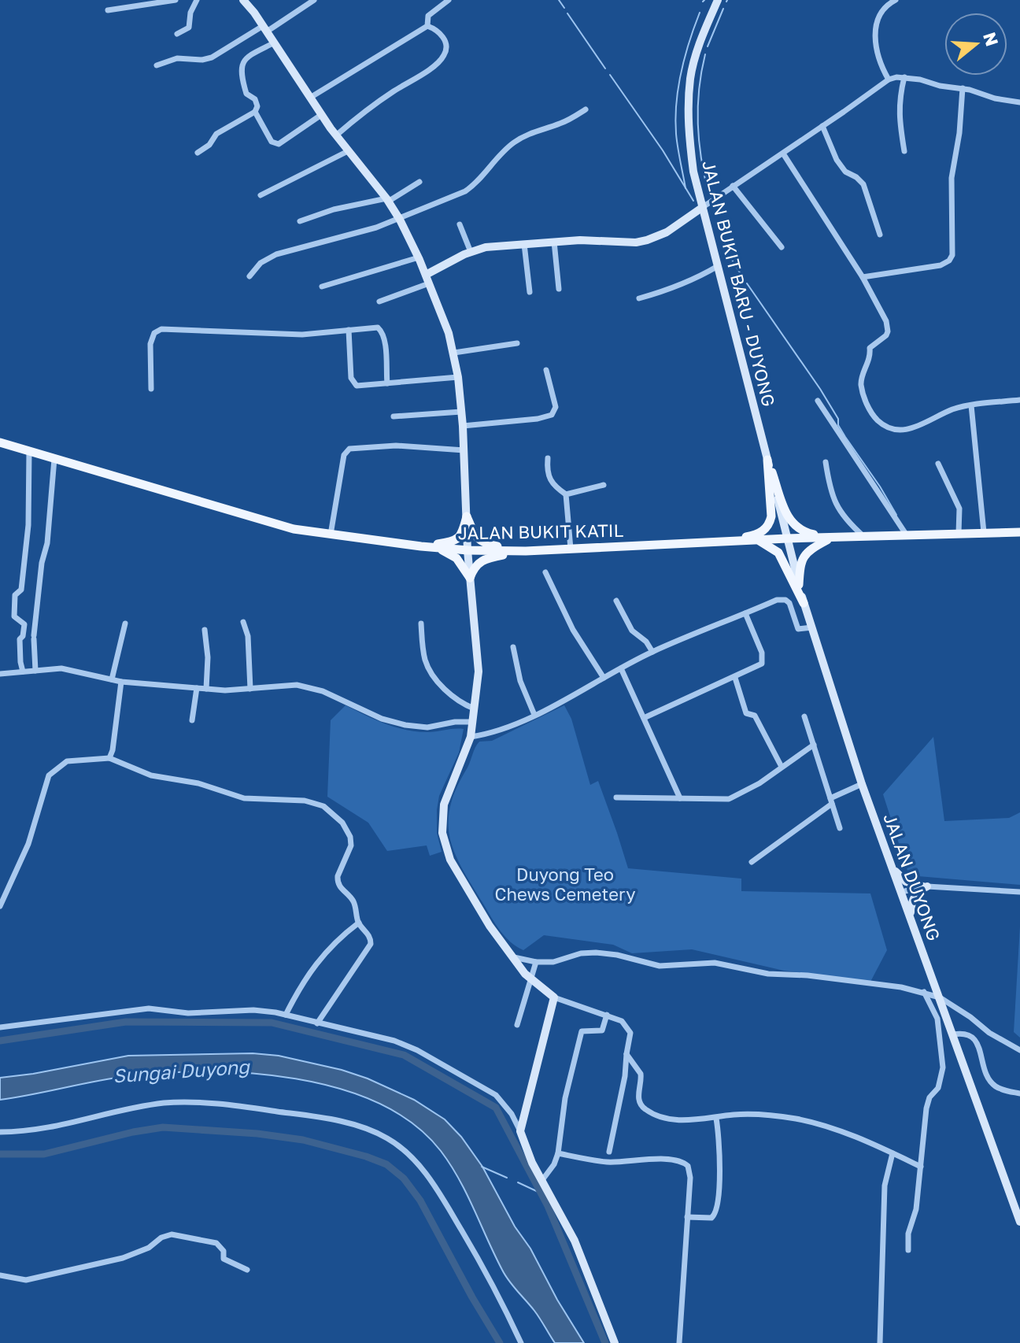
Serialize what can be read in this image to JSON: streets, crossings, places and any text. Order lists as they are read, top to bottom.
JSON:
{
  "streets": {
    "main road": ["JALAN BUKIT KATIL"],
    "street": ["JALAN BUKIT BARU - DUYONG", "JALAN DUYONG"]
  },
  "crossings": [
    ["JALAN BUKIT BARU - DUYONG", "JALAN BUKIT KATIL"],
    ["JALAN BUKIT BARU - DUYONG", "JALAN DUYONG"],
    ["JALAN BUKIT KATIL", "JALAN DUYONG"]
  ],
  "water": ["Sungai Duyong"],
  "parks": ["Duyong Teo Chews Cemetery"],
  "north": "right"
}
